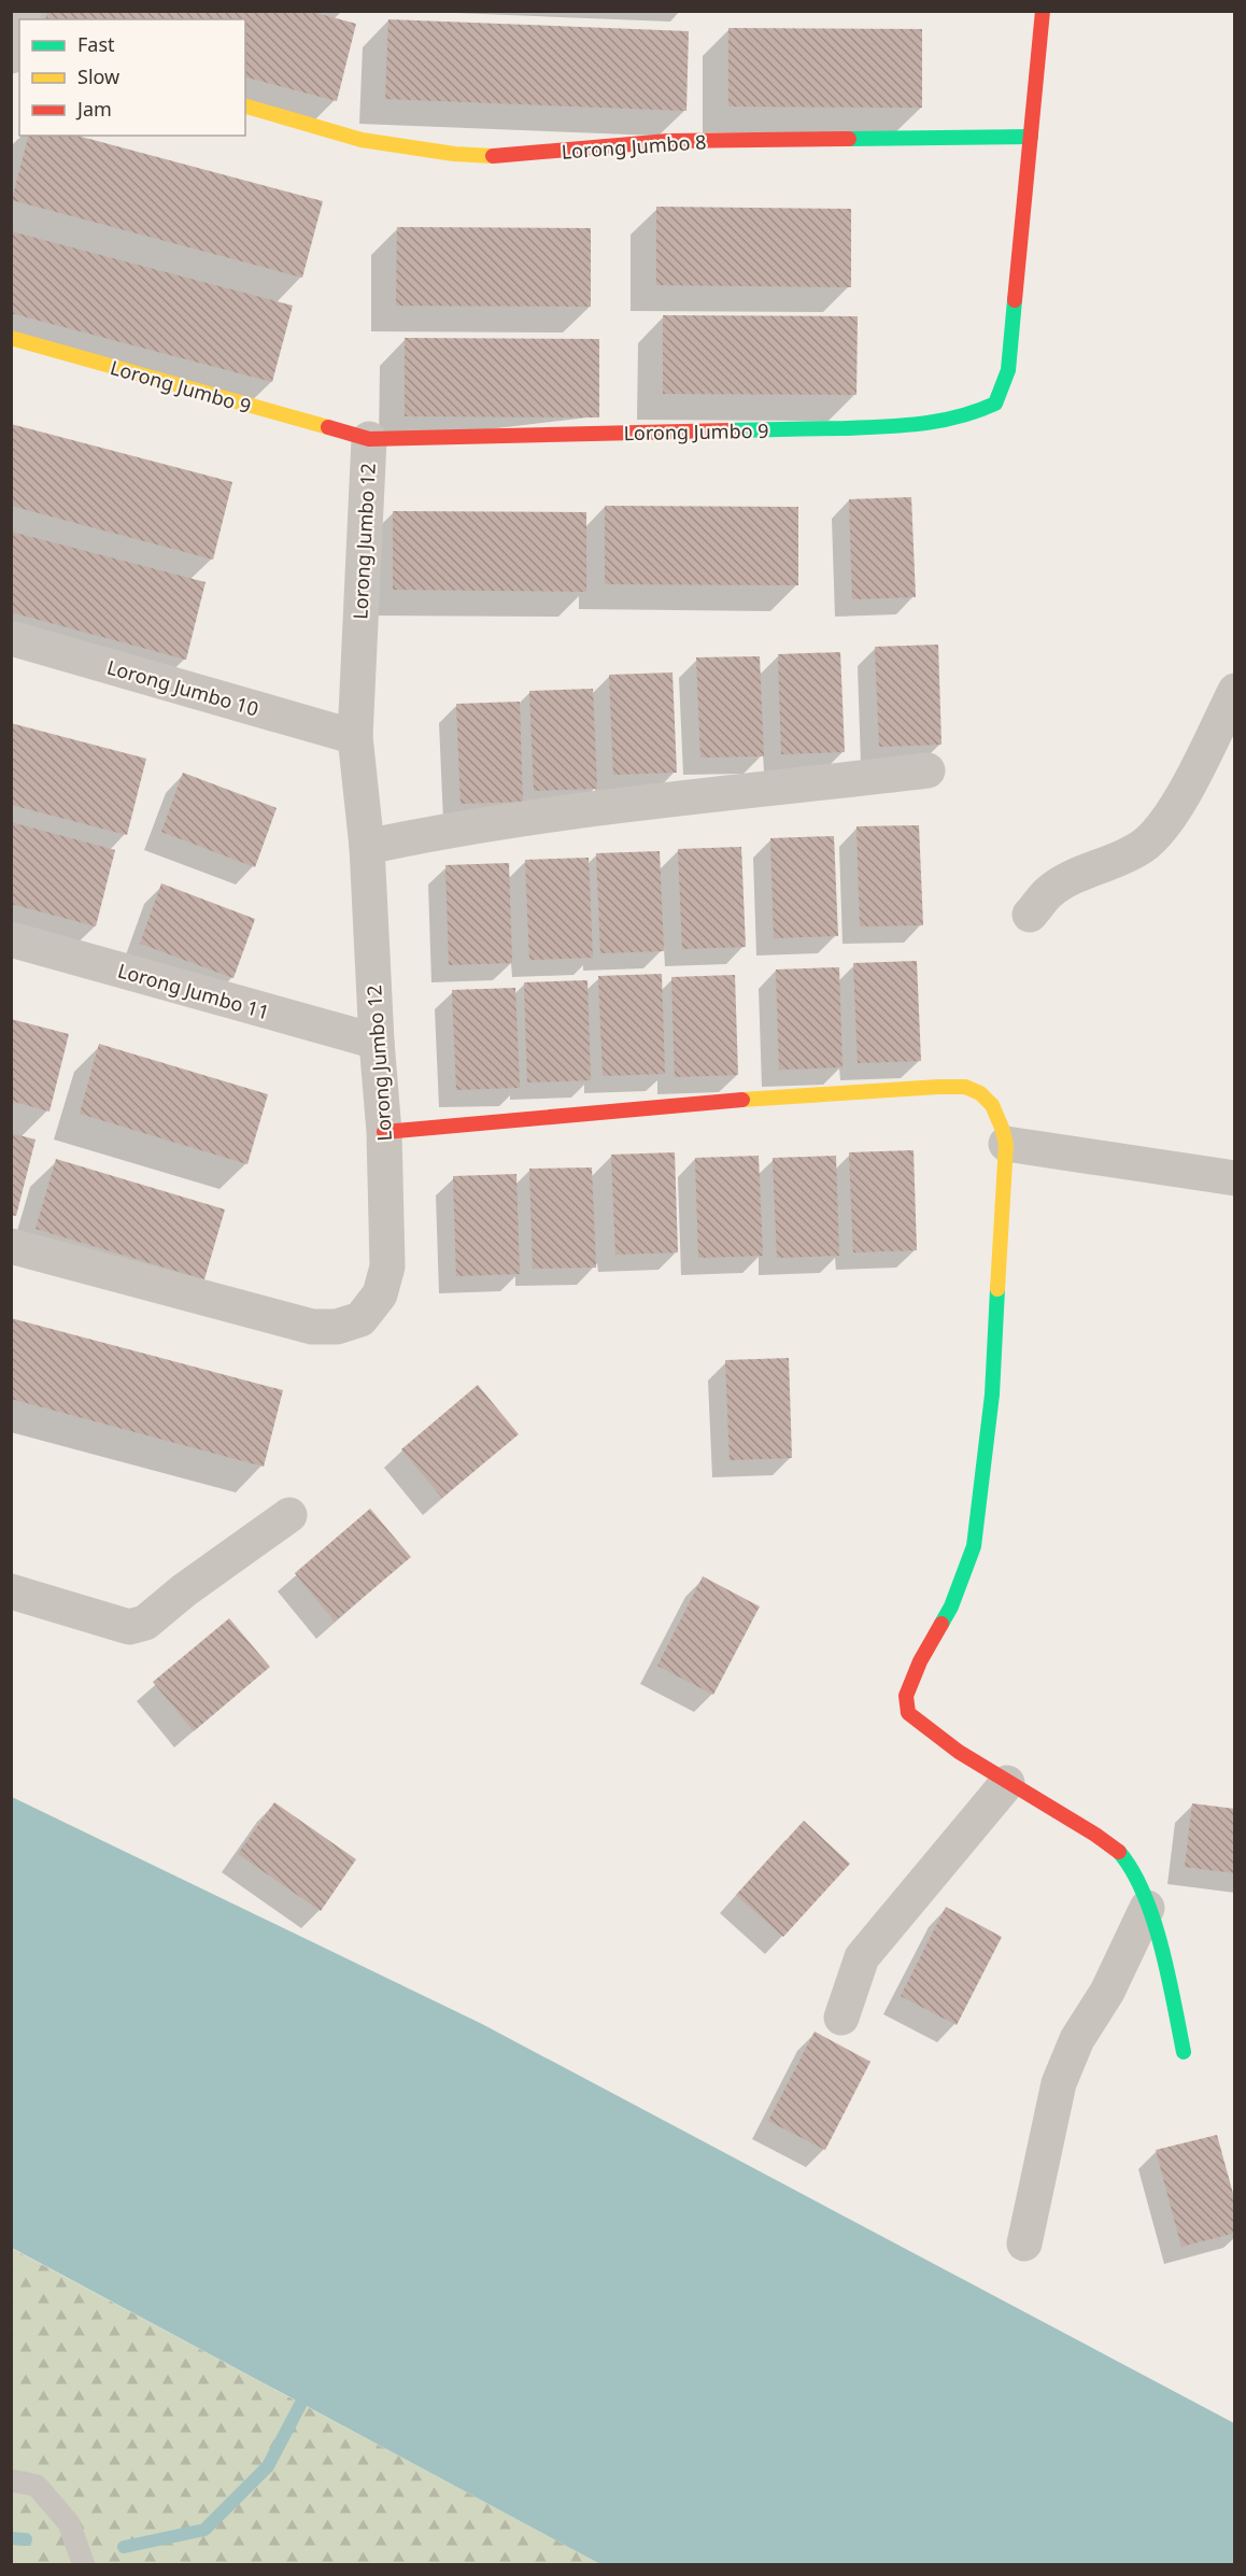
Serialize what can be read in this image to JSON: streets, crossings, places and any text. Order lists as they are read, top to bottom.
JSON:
{
  "streets": {
    "street": [
      "Lorong Jumbo 8",
      "Lorong Jumbo 9",
      "Lorong Jumbo 12",
      "Lorong Jumbo 10",
      "Lorong Jumbo 11"
    ]
  },
  "crossings": [
    ["Lorong Jumbo 8", "Lorong Jumbo 9"],
    ["Lorong Jumbo 9", "Lorong Jumbo 12"],
    ["Lorong Jumbo 12", "Lorong Jumbo 10"],
    ["Lorong Jumbo 12", "Lorong Jumbo 11"]
  ],
  "legend": ["Fast", "Slow", "Jam"]
}
